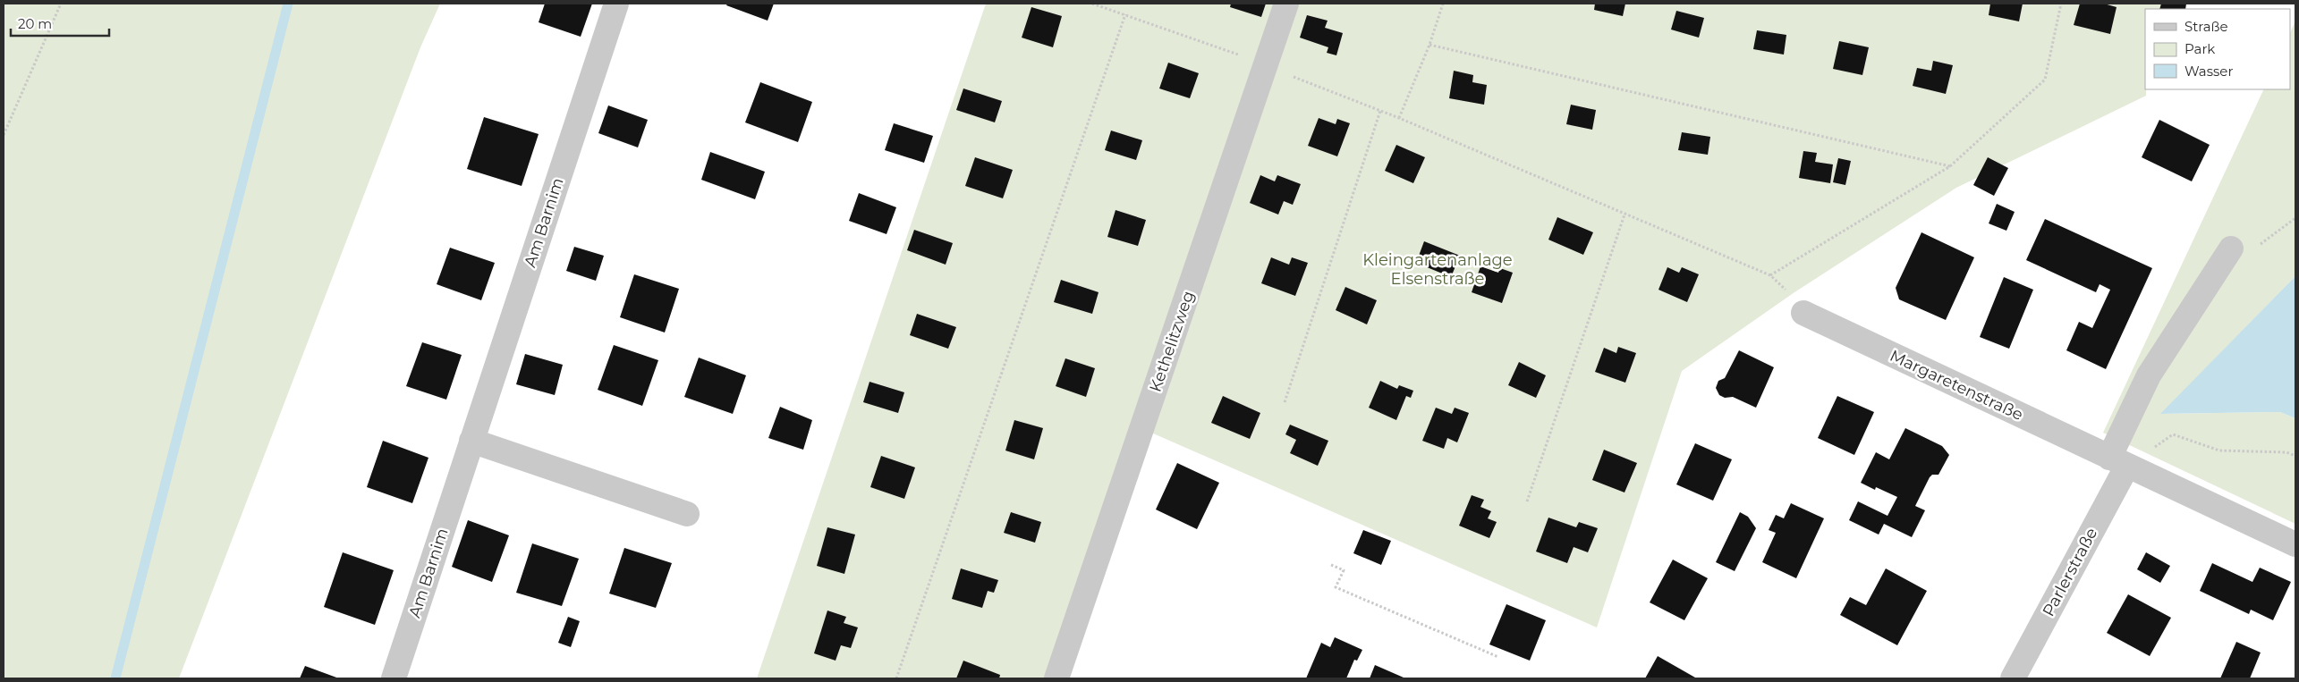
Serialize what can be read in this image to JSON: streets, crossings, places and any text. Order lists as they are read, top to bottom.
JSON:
{
  "streets": {
    "street": [
      "Am Barnim",
      "Kethelitzweg",
      "Margaretenstraße",
      "Parlerstraße"
    ]
  },
  "crossings": [
    ["Margaretenstraße", "Parlerstraße"]
  ],
  "parks": ["Kleingartenanlage Elsenstraße"],
  "legend": ["Straße", "Park", "Wasser"],
  "scale_bar": "20 m"
}
